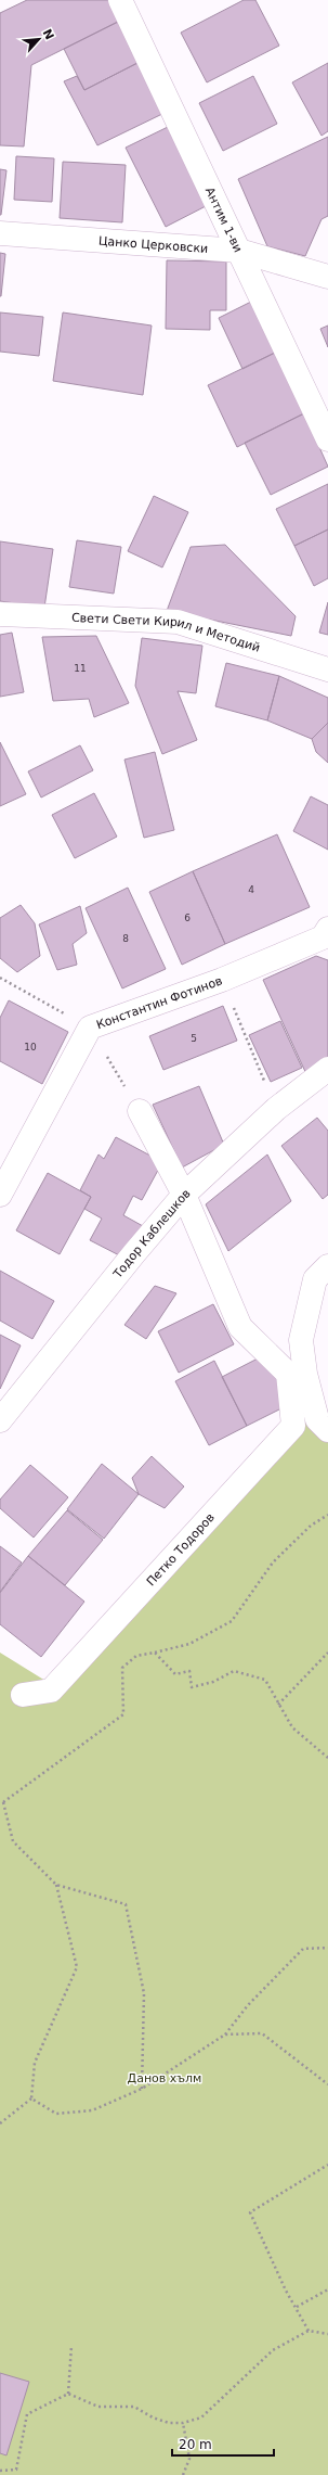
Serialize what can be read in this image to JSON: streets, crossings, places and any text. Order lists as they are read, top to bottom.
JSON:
{
  "streets": {
    "street": [
      "Антим 1-ви",
      "Цанко Церковски",
      "Свети Свети Кирил и Методий",
      "Константин Фотинов",
      "Тодор Каблешков",
      "Петко Тодоров"
    ]
  },
  "crossings": [
    ["Антим 1-ви", "Цанко Церковски"],
    ["Тодор Каблешков", "Петко Тодоров"]
  ],
  "parks": ["Данов хълм"],
  "house_numbers": [
    "11",
    "4",
    "6",
    "8",
    "5",
    "10"
  ],
  "scale_bar": "20 m",
  "north": "top right"
}
